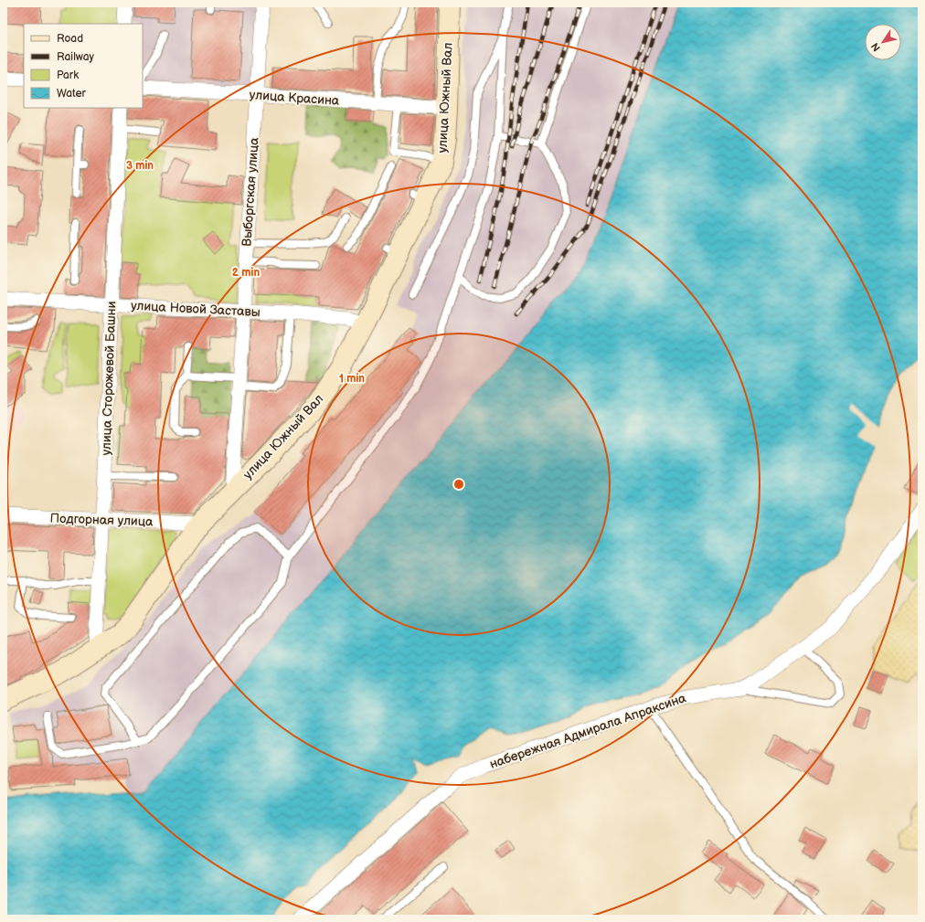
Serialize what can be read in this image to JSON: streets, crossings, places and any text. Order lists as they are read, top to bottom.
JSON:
{
  "streets": {
    "street": [
      "улица Красина",
      "улица Южный Вал",
      "Выборгская улица",
      "улица Новой Заставы",
      "улица Сторожевой Башни",
      "Подгорная улица",
      "набережная Адмирала Апраксина"
    ]
  },
  "crossings": [
    ["улица Красина", "улица Южный Вал"],
    ["улица Красина", "Выборгская улица"],
    ["улица Южный Вал", "Выборгская улица"],
    ["улица Южный Вал", "улица Новой Заставы"],
    ["улица Южный Вал", "улица Сторожевой Башни"],
    ["улица Южный Вал", "Подгорная улица"],
    ["Выборгская улица", "улица Новой Заставы"],
    ["улица Новой Заставы", "улица Сторожевой Башни"],
    ["улица Сторожевой Башни", "Подгорная улица"]
  ],
  "legend": [
    "Road",
    "Railway",
    "Park",
    "Water"
  ],
  "north": "bottom left",
  "rings": ["3 min", "2 min", "1 min"]
}
